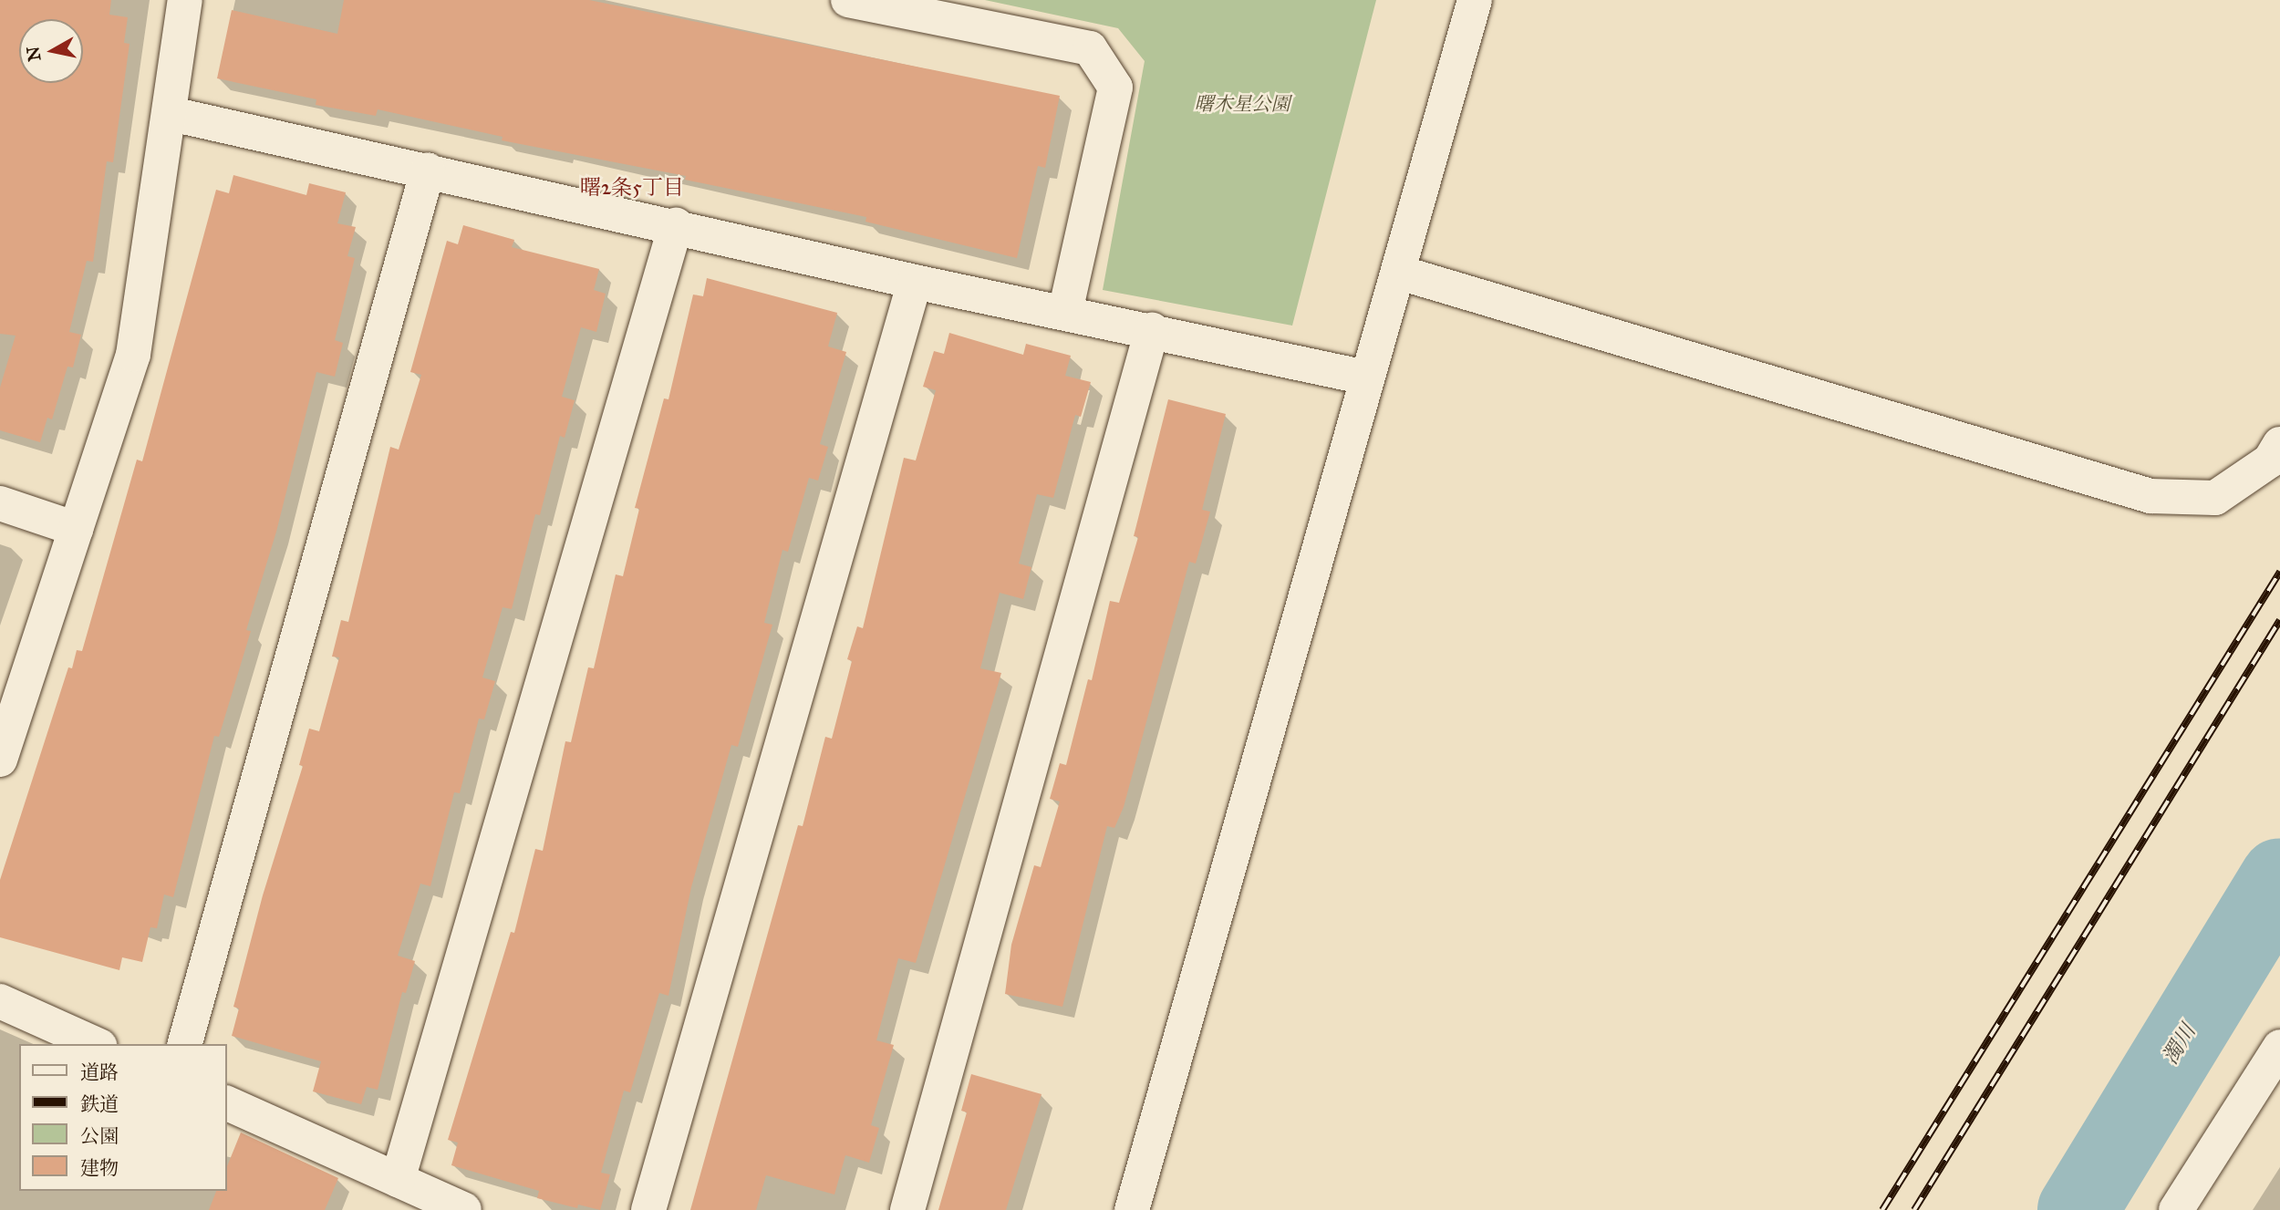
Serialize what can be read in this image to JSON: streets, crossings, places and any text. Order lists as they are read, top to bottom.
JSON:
{
  "districts": ["曙2条5丁目"],
  "water": ["濁川"],
  "parks": ["曙木星公園"],
  "legend": [
    "道路",
    "鉄道",
    "公園",
    "建物"
  ],
  "north": "left"
}
